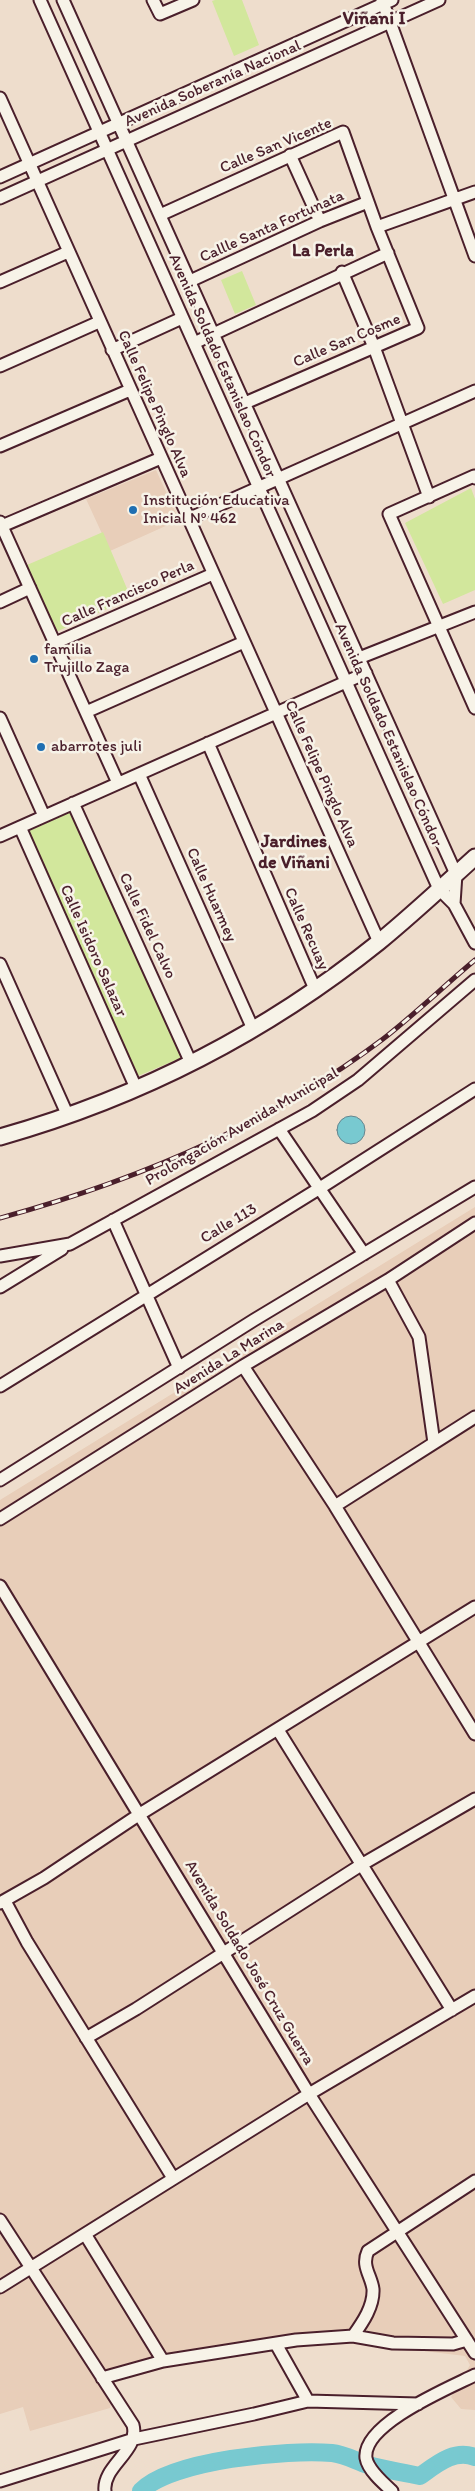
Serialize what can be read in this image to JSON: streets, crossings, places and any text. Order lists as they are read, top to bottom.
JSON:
{
  "streets": {
    "street": [
      "Avenida Soberanía Nacional",
      "Calle San Vicente",
      "Callle Santa Fortunata",
      "Calle San Cosme",
      "Avenida Soldado Estanislao Cóndor",
      "Calle Felipe Pinglo Alva",
      "Calle Francisco Perla",
      "Calle Huarmey",
      "Calle Fidel Calvo",
      "Calle Recuay",
      "Calle Isidoro Salazar",
      "Prolongación Avenida Municipal",
      "Calle 113",
      "Avenida La Marina",
      "Avenida Soldado José Cruz Guerra"
    ]
  },
  "crossings": [
    ["Avenida Soberanía Nacional", "Avenida Soldado Estanislao Cóndor"],
    ["Avenida Soberanía Nacional", "Calle Felipe Pinglo Alva"],
    ["Calle San Vicente", "Callle Santa Fortunata"],
    ["Calle San Vicente", "Calle San Cosme"],
    ["Calle San Vicente", "Avenida Soldado Estanislao Cóndor"],
    ["Callle Santa Fortunata", "Avenida Soldado Estanislao Cóndor"],
    ["Calle San Cosme", "Avenida Soldado Estanislao Cóndor"],
    ["Calle Felipe Pinglo Alva", "Calle Francisco Perla"]
  ],
  "districts": ["Viñani I", "La Perla", "Jardines de Viñani"],
  "places": ["Institución Educativa Inicial Nº 462", "familia Trujillo Zaga", "abarrotes juli"]
}
